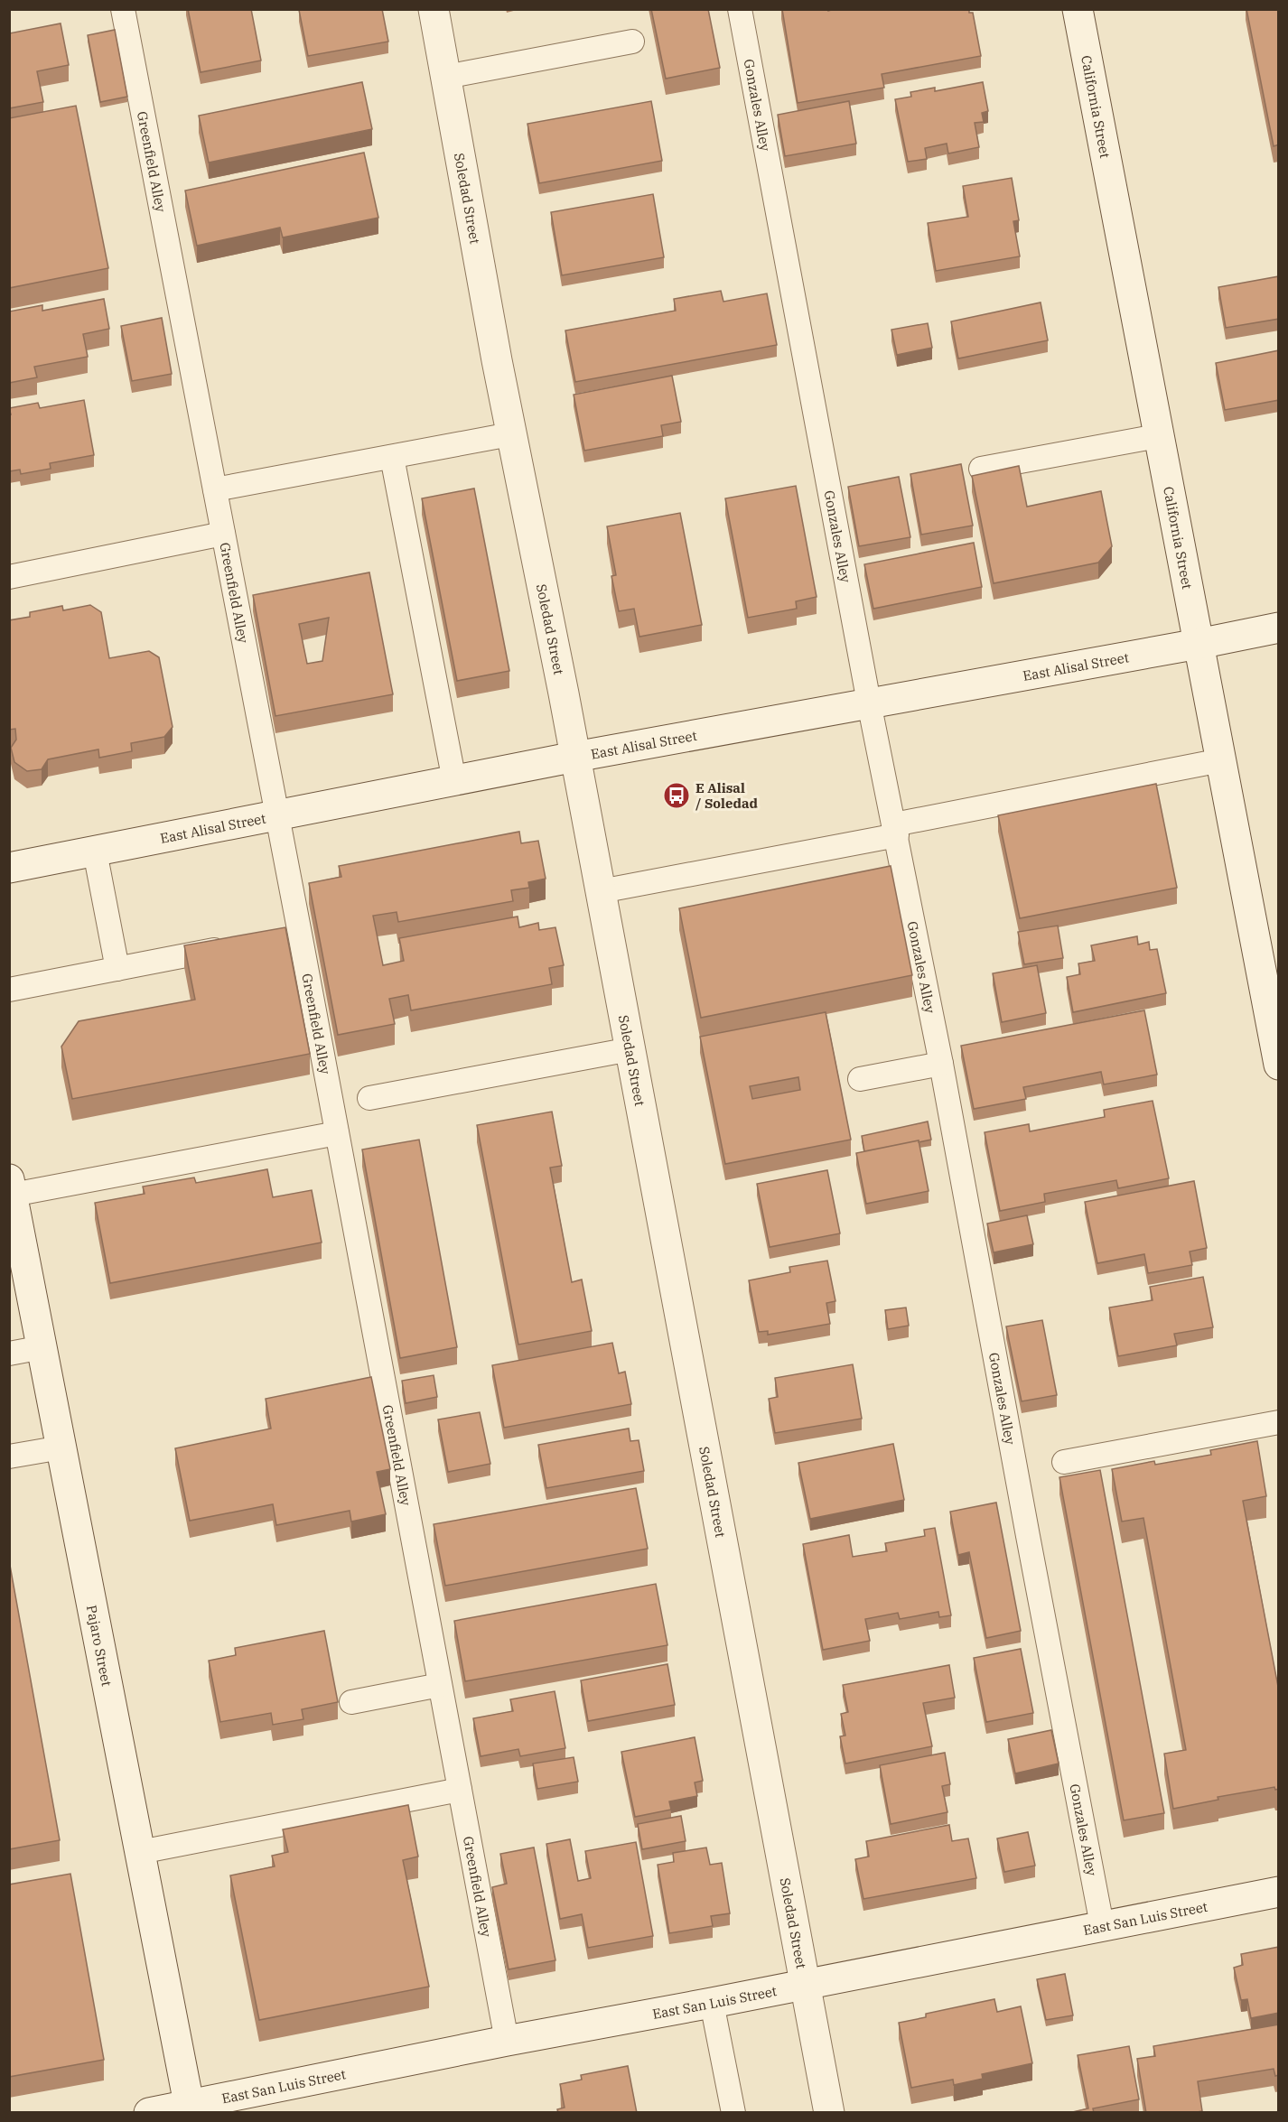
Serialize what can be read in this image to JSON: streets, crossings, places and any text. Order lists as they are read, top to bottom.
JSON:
{
  "streets": {
    "street": [
      "California Street",
      "Soledad Street",
      "East Alisal Street",
      "Pajaro Street",
      "East San Luis Street"
    ],
    "lane": ["Gonzales Alley", "Greenfield Alley"]
  },
  "crossings": [
    ["Gonzales Alley", "East Alisal Street"],
    ["Gonzales Alley", "East San Luis Street"],
    ["California Street", "East Alisal Street"],
    ["Greenfield Alley", "East Alisal Street"],
    ["Greenfield Alley", "East San Luis Street"],
    ["Soledad Street", "East Alisal Street"],
    ["Soledad Street", "East San Luis Street"],
    ["Pajaro Street", "East San Luis Street"]
  ],
  "places": {
    "bus stop": ["E Alisal / Soledad"]
  }
}
